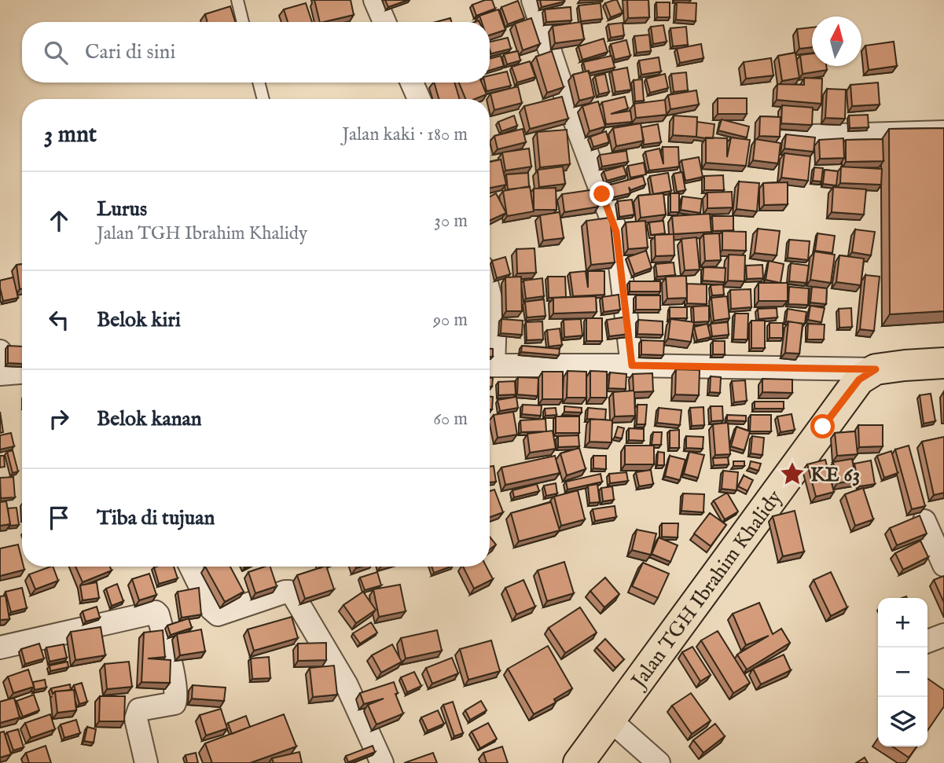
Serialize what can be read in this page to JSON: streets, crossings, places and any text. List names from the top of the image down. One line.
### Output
{"streets":{"main road":["Jalan TGH Ibrahim Khalidy"]},"places":{"place":["KE 63"]},"north":"top","page":{"search":"Cari di sini","heading":["3 mnt","Jalan kaki · 180 m"],"list":[["Lurus","Jalan TGH Ibrahim Khalidy","30 m"],["Belok kiri","90 m"],["Belok kanan","60 m"],"Tiba di tujuan"],"map_buttons":["+","−"]}}
